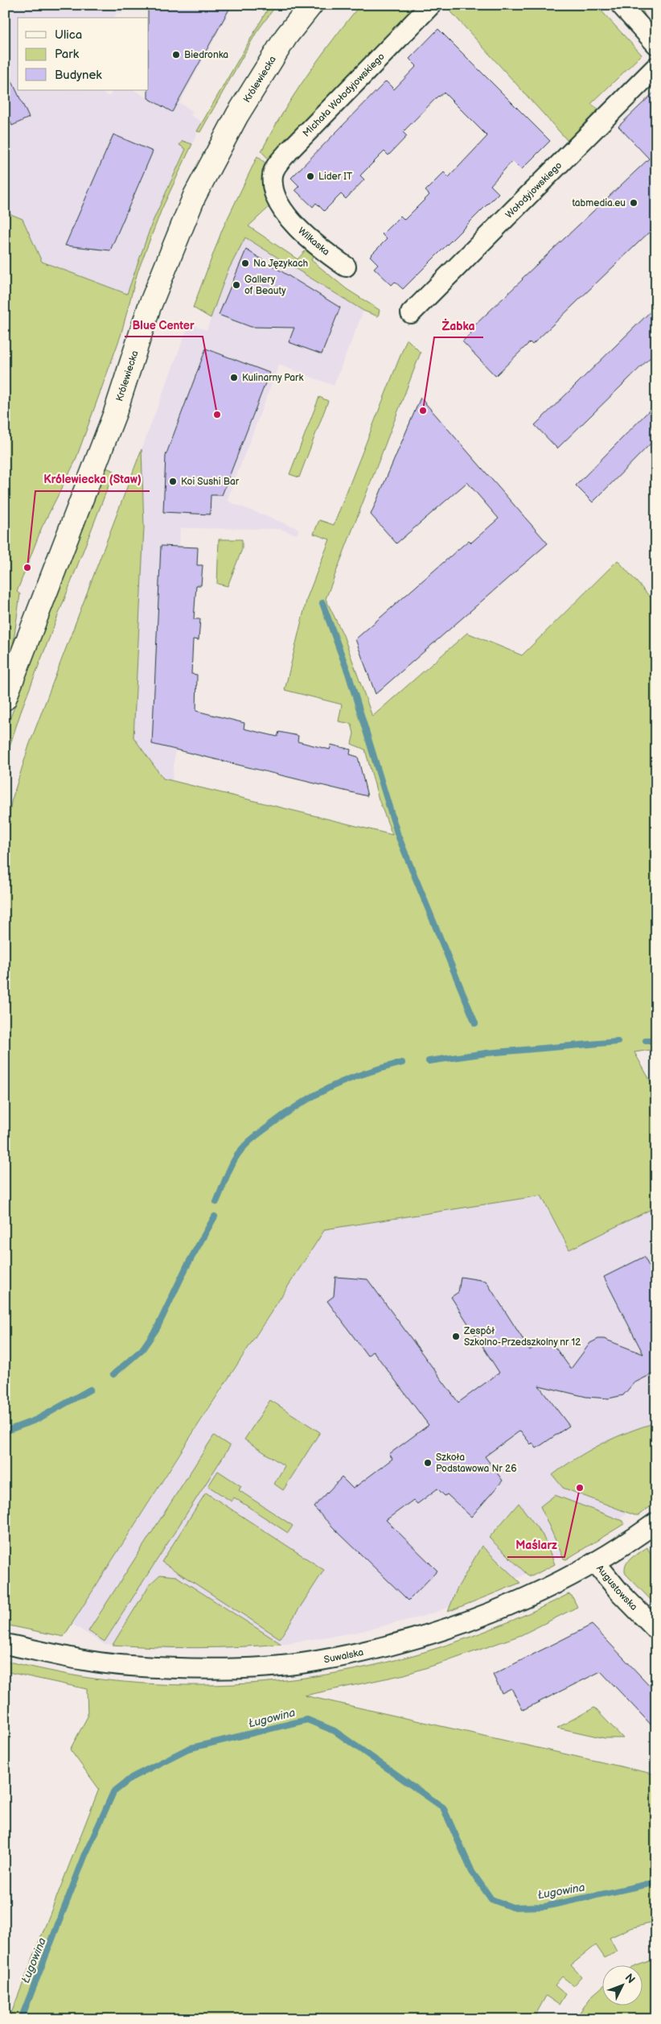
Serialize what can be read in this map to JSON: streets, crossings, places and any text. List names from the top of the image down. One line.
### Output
{"streets":{"street":["Królewiecka","Michała Wołodyjowskiego","Wołodyjowskiego","Wilkaska","Augustowska","Suwalska"]},"crossings":[["Michała Wołodyjowskiego","Wilkaska"],["Augustowska","Suwalska"]],"water":["Ługowina"],"places":["Biedronka","Lider IT","tabmedia.eu","Na Językach","Gallery of Beauty","Kulinarny Park","Żabka","Blue Center","Koi Sushi Bar","Królewiecka (Staw)","Zespół Szkolno-Przedszkolny nr 12","Szkoła Podstawowa Nr 26","Maślarz"],"legend":["Ulica","Park","Budynek"],"north":"top right"}
